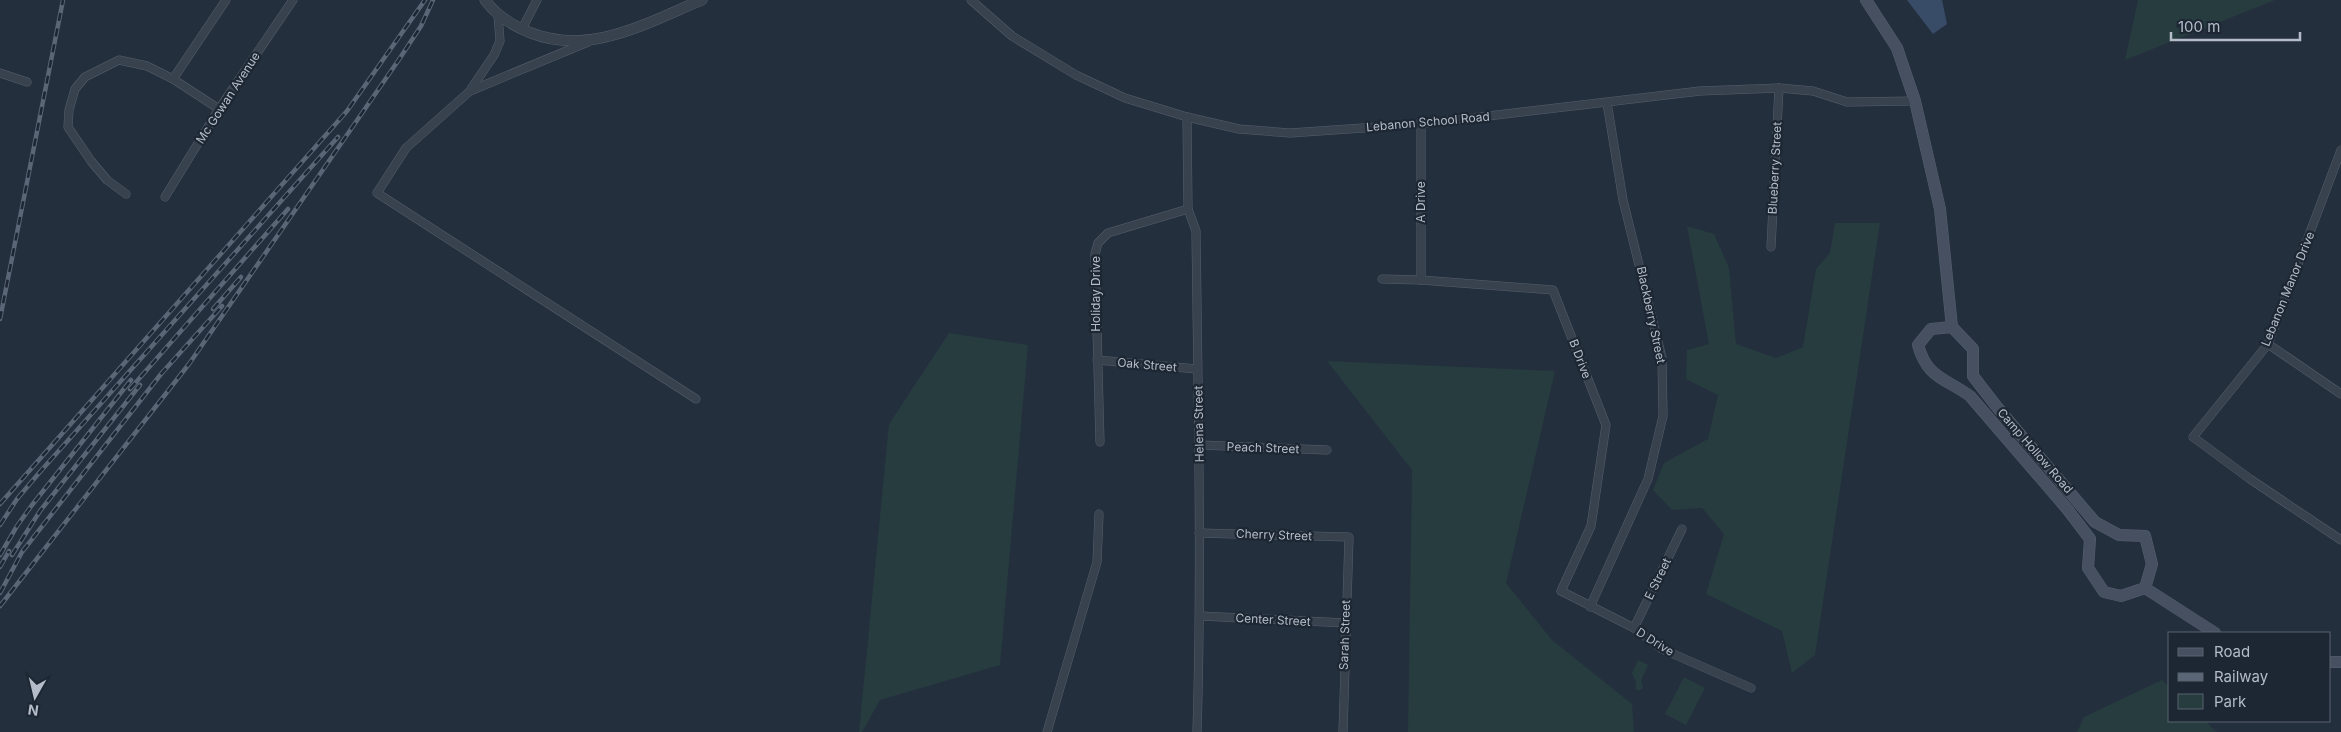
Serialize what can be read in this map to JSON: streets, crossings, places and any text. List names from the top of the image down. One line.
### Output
{"streets":{"main road":["Camp Hollow Road"],"street":["Mc Gowan Avenue","Lebanon School Road","Blueberry Street","A Drive","Lebanon Manor Drive","Holiday Drive","Blackberry Street","B Drive","Oak Street","Helena Street","Peach Street","Cherry Street","E Street","Center Street","Sarah Street","D Drive"]},"crossings":[["Lebanon School Road","Blueberry Street"],["Lebanon School Road","A Drive"],["Lebanon School Road","Blackberry Street"],["Lebanon School Road","Helena Street"],["A Drive","B Drive"],["Holiday Drive","Oak Street"],["Holiday Drive","Helena Street"],["Blackberry Street","D Drive"],["B Drive","D Drive"],["Oak Street","Helena Street"],["Helena Street","Peach Street"],["Helena Street","Cherry Street"],["Helena Street","Center Street"],["Cherry Street","Sarah Street"],["E Street","D Drive"],["Center Street","Sarah Street"]],"legend":["Road","Railway","Park"],"scale_bar":"100 m","north":"bottom"}
